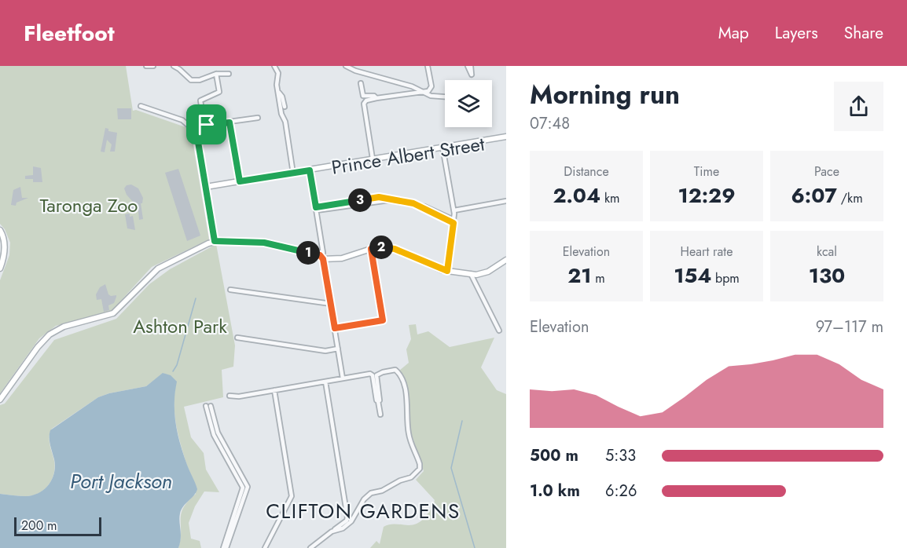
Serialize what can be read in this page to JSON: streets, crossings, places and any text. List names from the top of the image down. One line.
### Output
{"streets":{"main road":["Prince Albert Street"]},"districts":["CLIFTON GARDENS"],"water":["Port Jackson"],"parks":["Taronga Zoo","Ashton Park"],"scale_bar":"200 m","page":{"header":"Fleetfoot","nav":["Map","Layers","Share"],"heading":["Morning run","07:48"],"stats":[["Distance","2.04 km"],["Time","12:29"],["Pace","6:07 /km"],["Elevation","21 m"],["Heart rate","154 bpm"],["kcal","130"]],"pins":["3","2","1"],"chart":["Elevation","97–117 m"],"list":[{"name":"500 m","note":"5:33"},{"name":"1.0 km","note":"6:26"}],"scale":"200 m"}}
